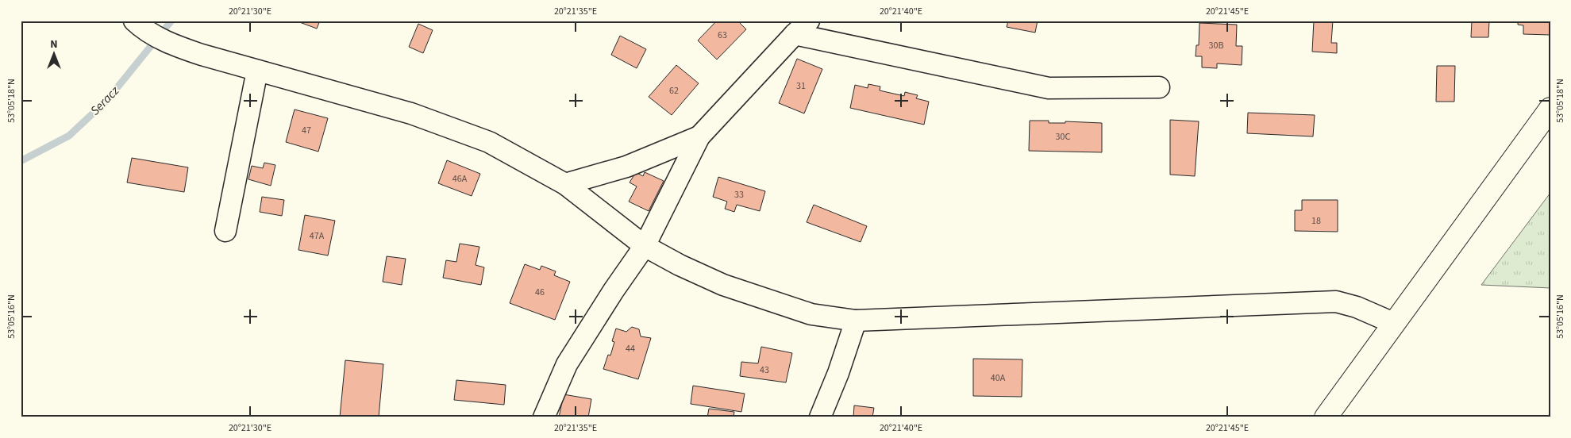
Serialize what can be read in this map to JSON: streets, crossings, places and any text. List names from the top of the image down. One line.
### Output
{"water":["Seracz"],"house_numbers":["63","30B","31","62","47","30C","46A","33","18","47A","46","44","43","40A"],"north":"top","coordinates":["20°21'30\"E","20°21'35\"E","20°21'40\"E","20°21'45\"E","53°05'18\"N","53°05'16\"N"]}
